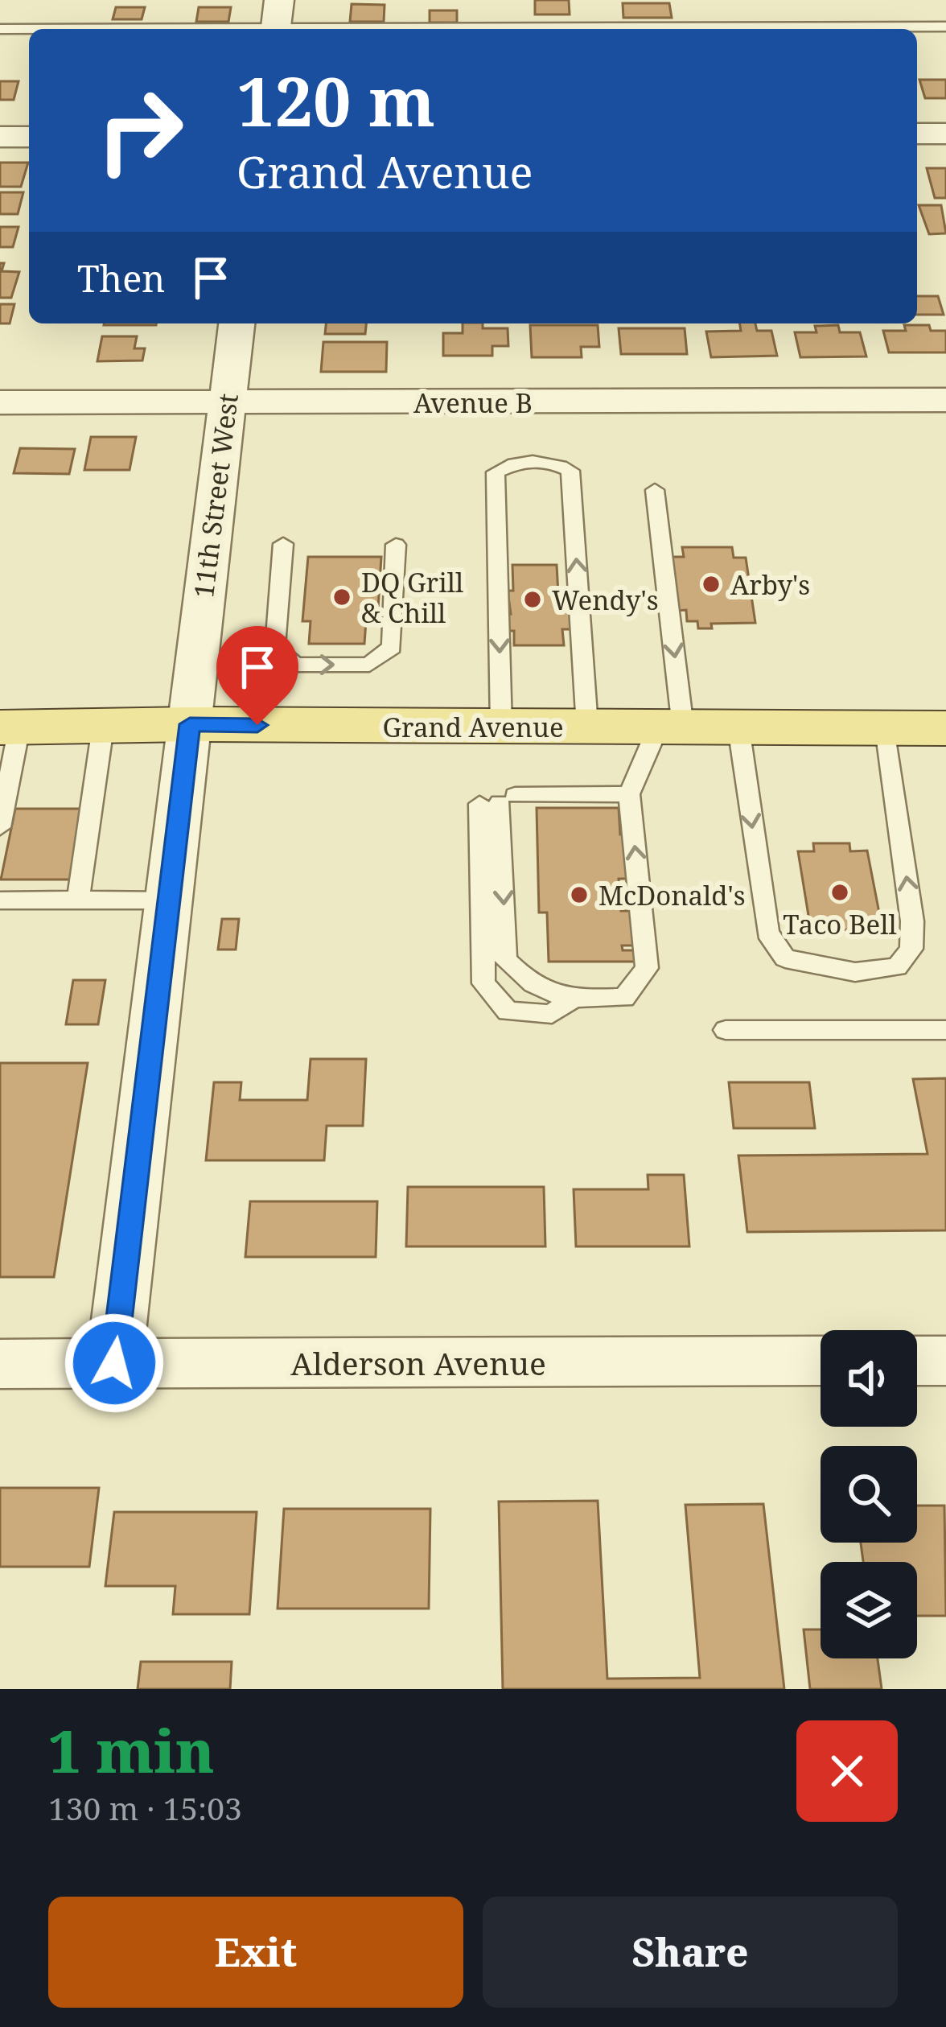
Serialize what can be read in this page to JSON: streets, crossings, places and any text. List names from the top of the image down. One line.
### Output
{"streets":{"main road":["Grand Avenue"],"street":["Avenue B","11th Street West","Alderson Avenue"]},"crossings":[["Avenue B","11th Street West"],["11th Street West","Grand Avenue"],["11th Street West","Alderson Avenue"]],"places":["Arby's","DQ Grill & Chill","Wendy's","Taco Bell","McDonald's"],"page":{"turn":["120 m","Grand Avenue"],"then":"Then","heading":["1 min","130 m · 15:03"],"buttons":["Exit","Share"]}}
